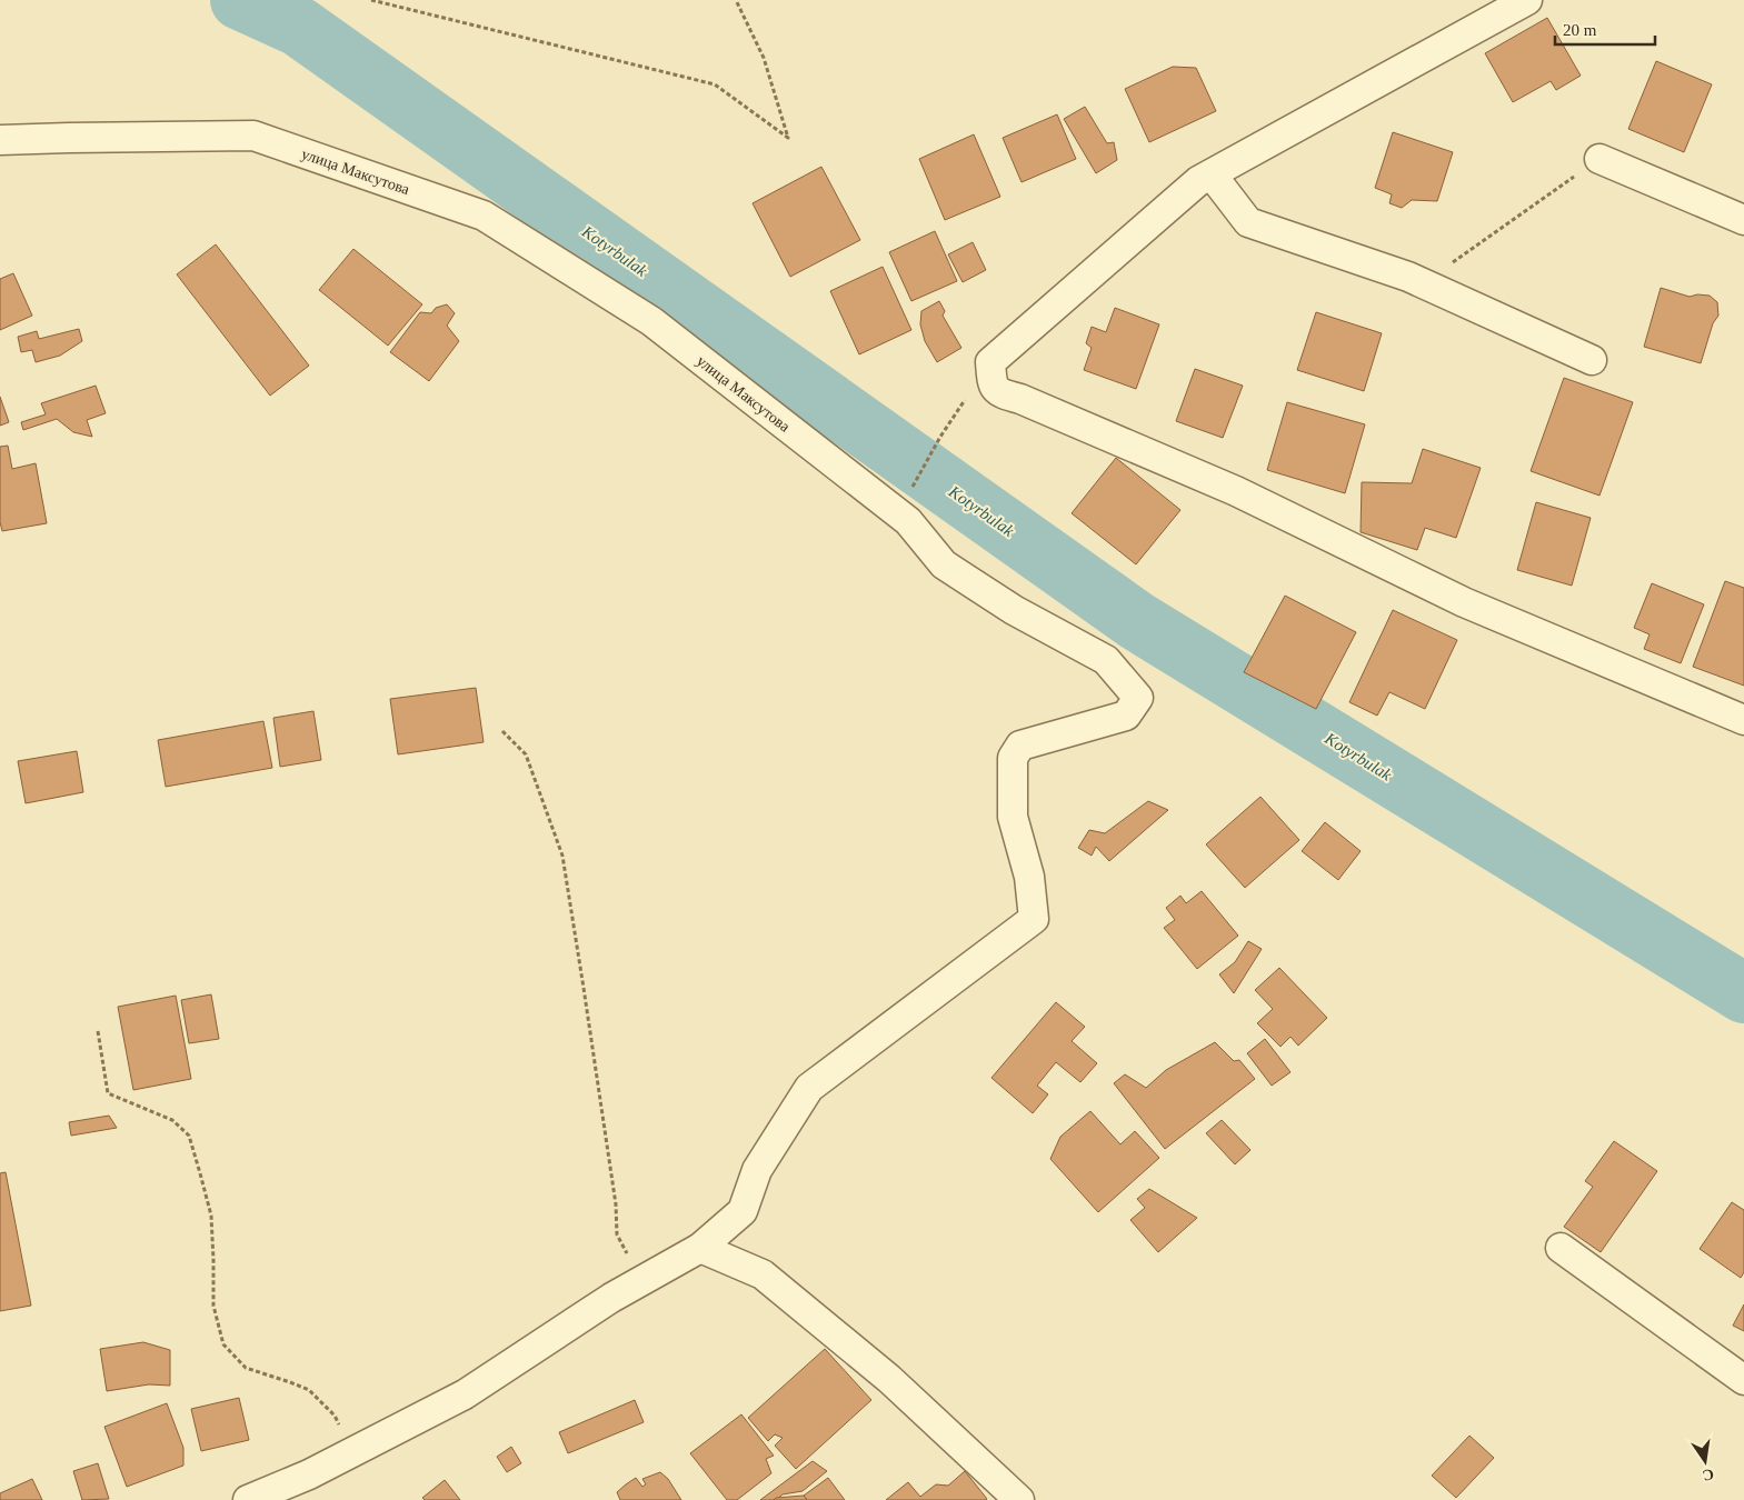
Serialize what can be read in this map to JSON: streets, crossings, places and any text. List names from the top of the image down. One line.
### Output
{"streets":{"street":["улица Максутова"]},"water":["Kotyrbulak"],"scale_bar":"20 m","north":"bottom"}
